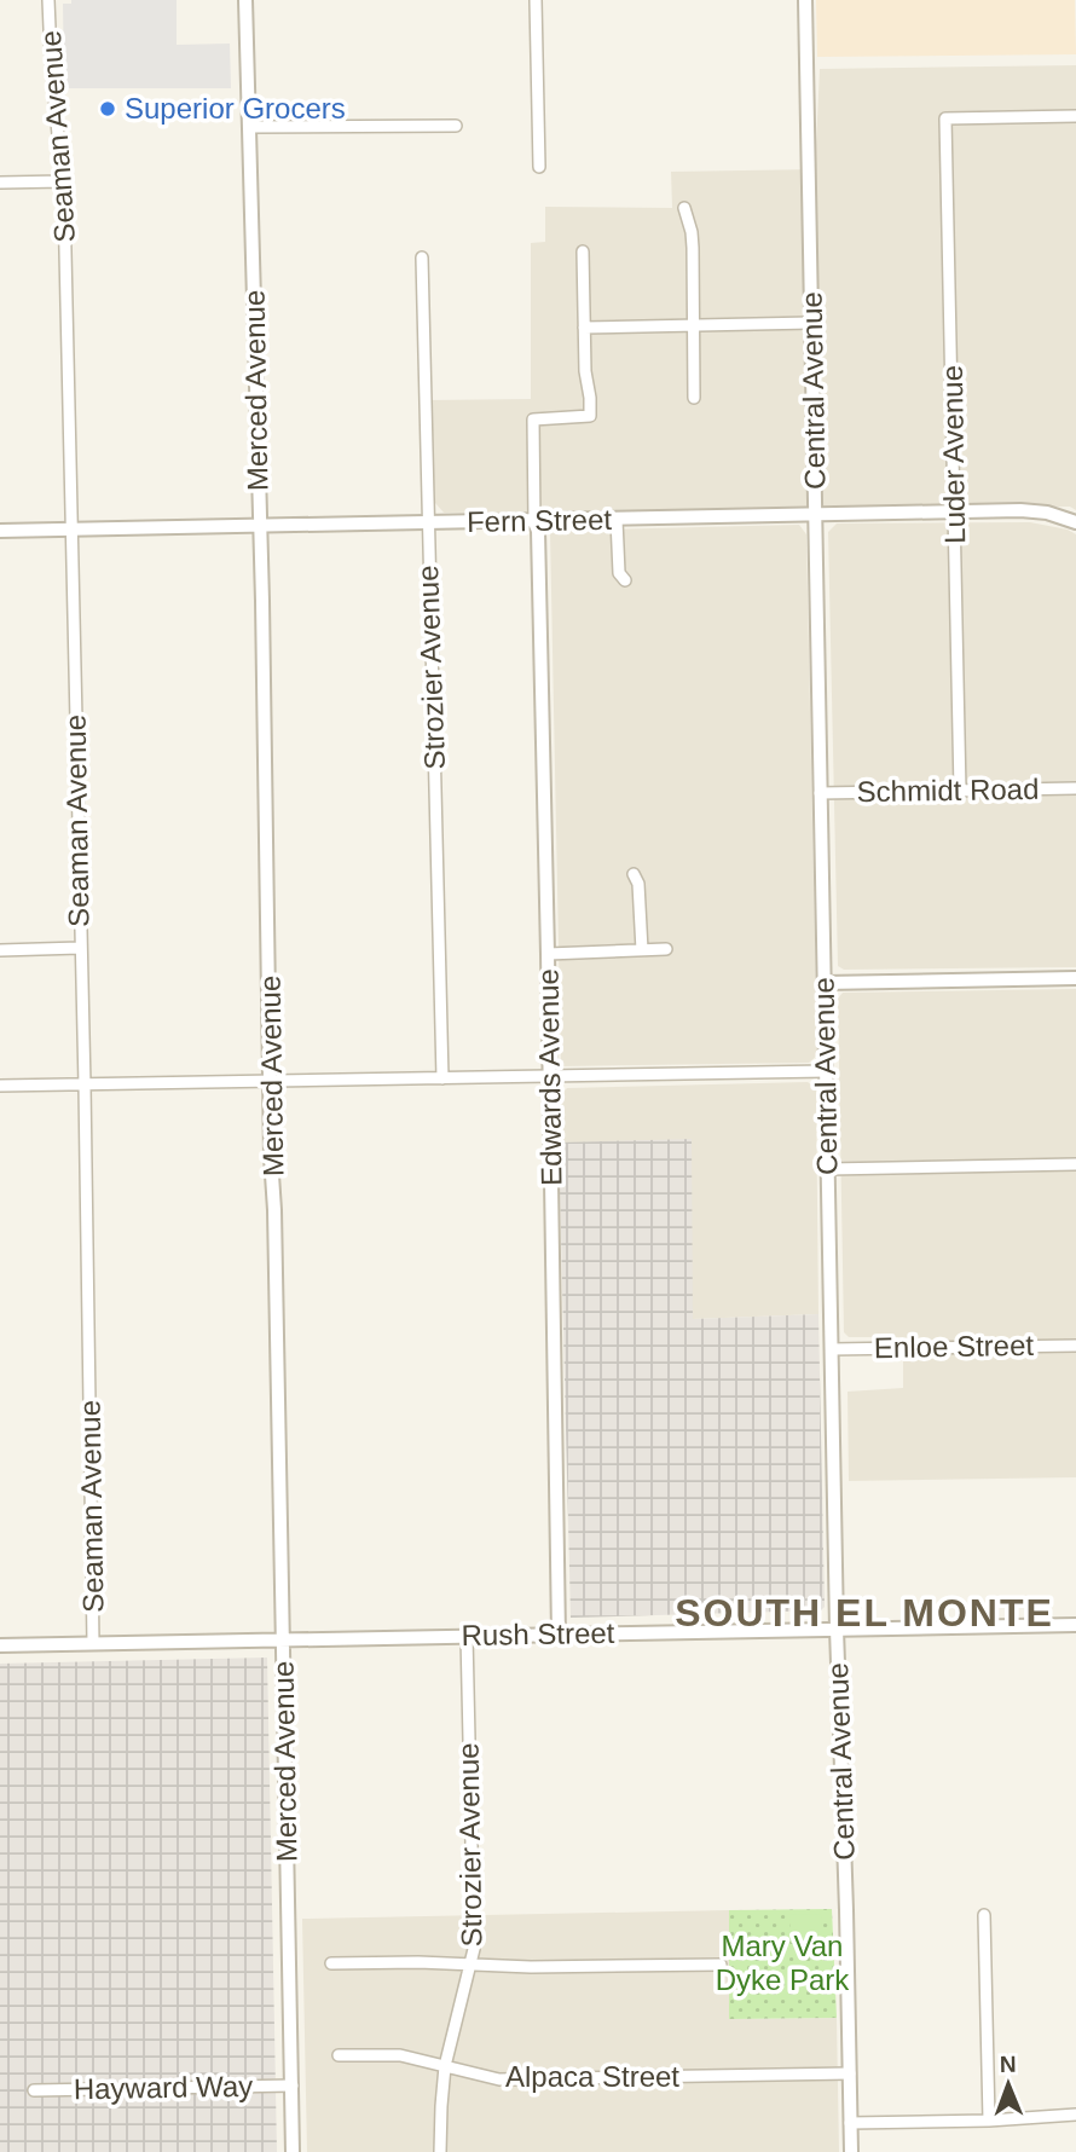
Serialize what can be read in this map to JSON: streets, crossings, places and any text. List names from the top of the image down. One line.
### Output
{"streets":{"street":["Seaman Avenue","Merced Avenue","Central Avenue","Luder Avenue","Fern Street","Strozier Avenue","Schmidt Road","Edwards Avenue","Enloe Street","Rush Street","Alpaca Street","Hayward Way"]},"crossings":[["Seaman Avenue","Fern Street"],["Seaman Avenue","Rush Street"],["Merced Avenue","Fern Street"],["Merced Avenue","Rush Street"],["Merced Avenue","Hayward Way"],["Central Avenue","Fern Street"],["Central Avenue","Schmidt Road"],["Central Avenue","Enloe Street"],["Central Avenue","Rush Street"],["Central Avenue","Alpaca Street"],["Luder Avenue","Fern Street"],["Luder Avenue","Schmidt Road"],["Fern Street","Strozier Avenue"],["Fern Street","Edwards Avenue"],["Strozier Avenue","Rush Street"],["Strozier Avenue","Alpaca Street"],["Edwards Avenue","Rush Street"]],"districts":["SOUTH EL MONTE"],"parks":["Mary Van Dyke Park"],"places":["Superior Grocers"],"north":"top"}
